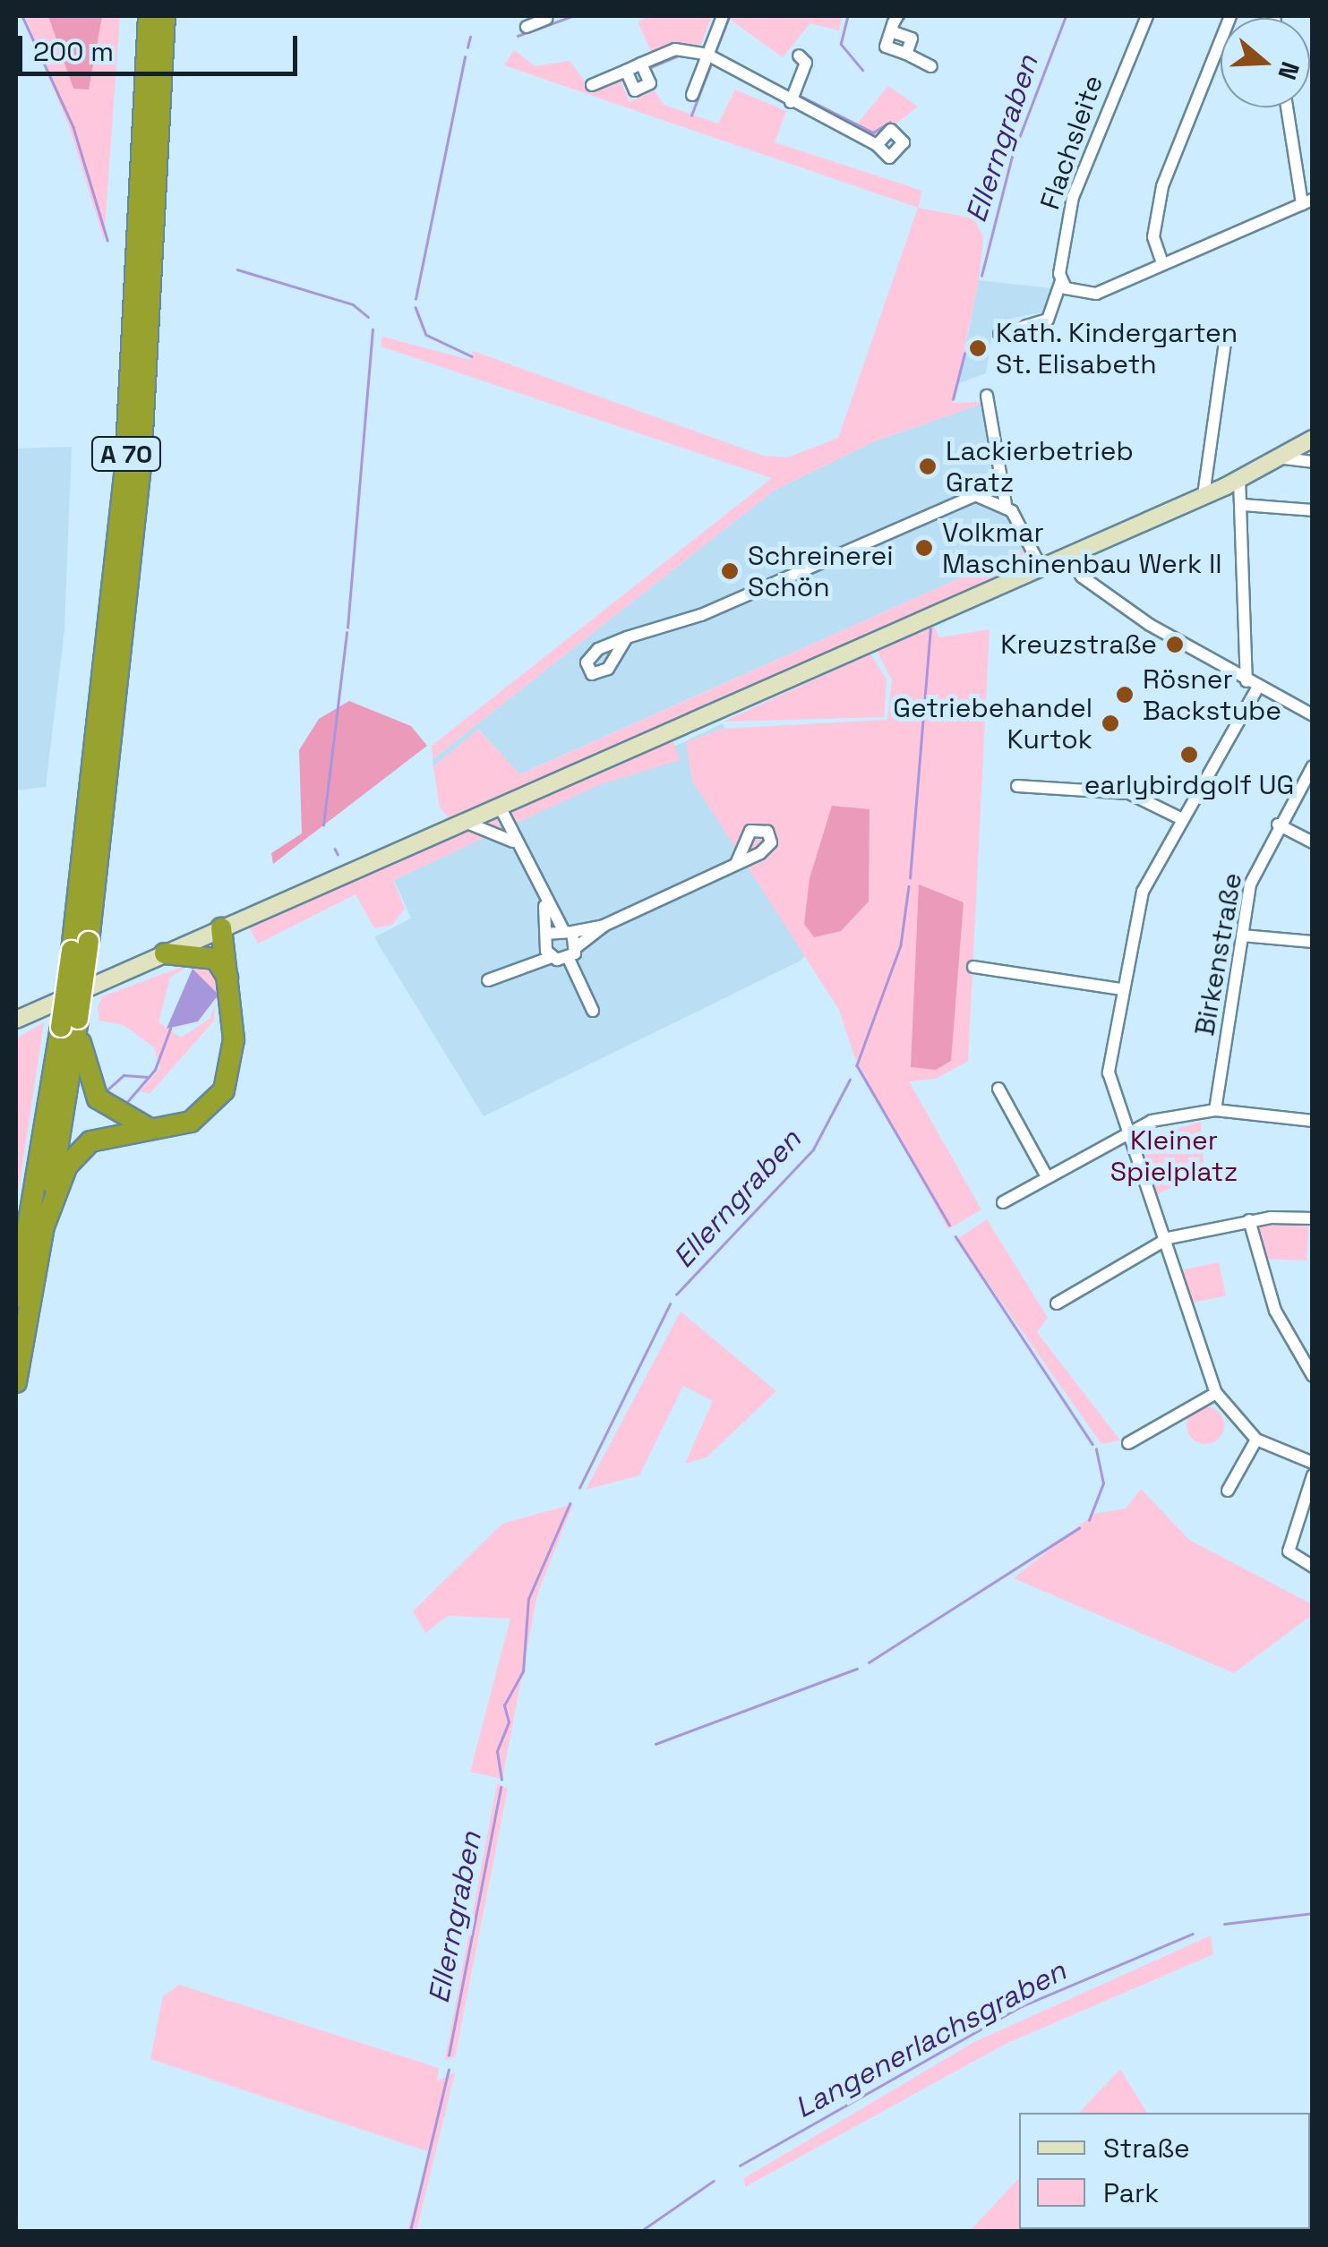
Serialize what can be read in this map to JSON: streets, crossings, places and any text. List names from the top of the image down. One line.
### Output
{"streets":{"highway":["A 70"],"street":["Flachsleite","Birkenstraße"]},"water":["Ellerngraben","Langenerlachsgraben"],"parks":["Kleiner Spielplatz"],"places":["Kath. Kindergarten St. Elisabeth","Lackierbetrieb Gratz","Volkmar Maschinenbau Werk II","Schreinerei Schön","Kreuzstraße","Rösner Backstube","Getriebehandel Kurtok","earlybirdgolf UG"],"legend":["Straße","Park"],"scale_bar":"200 m","north":"right"}
